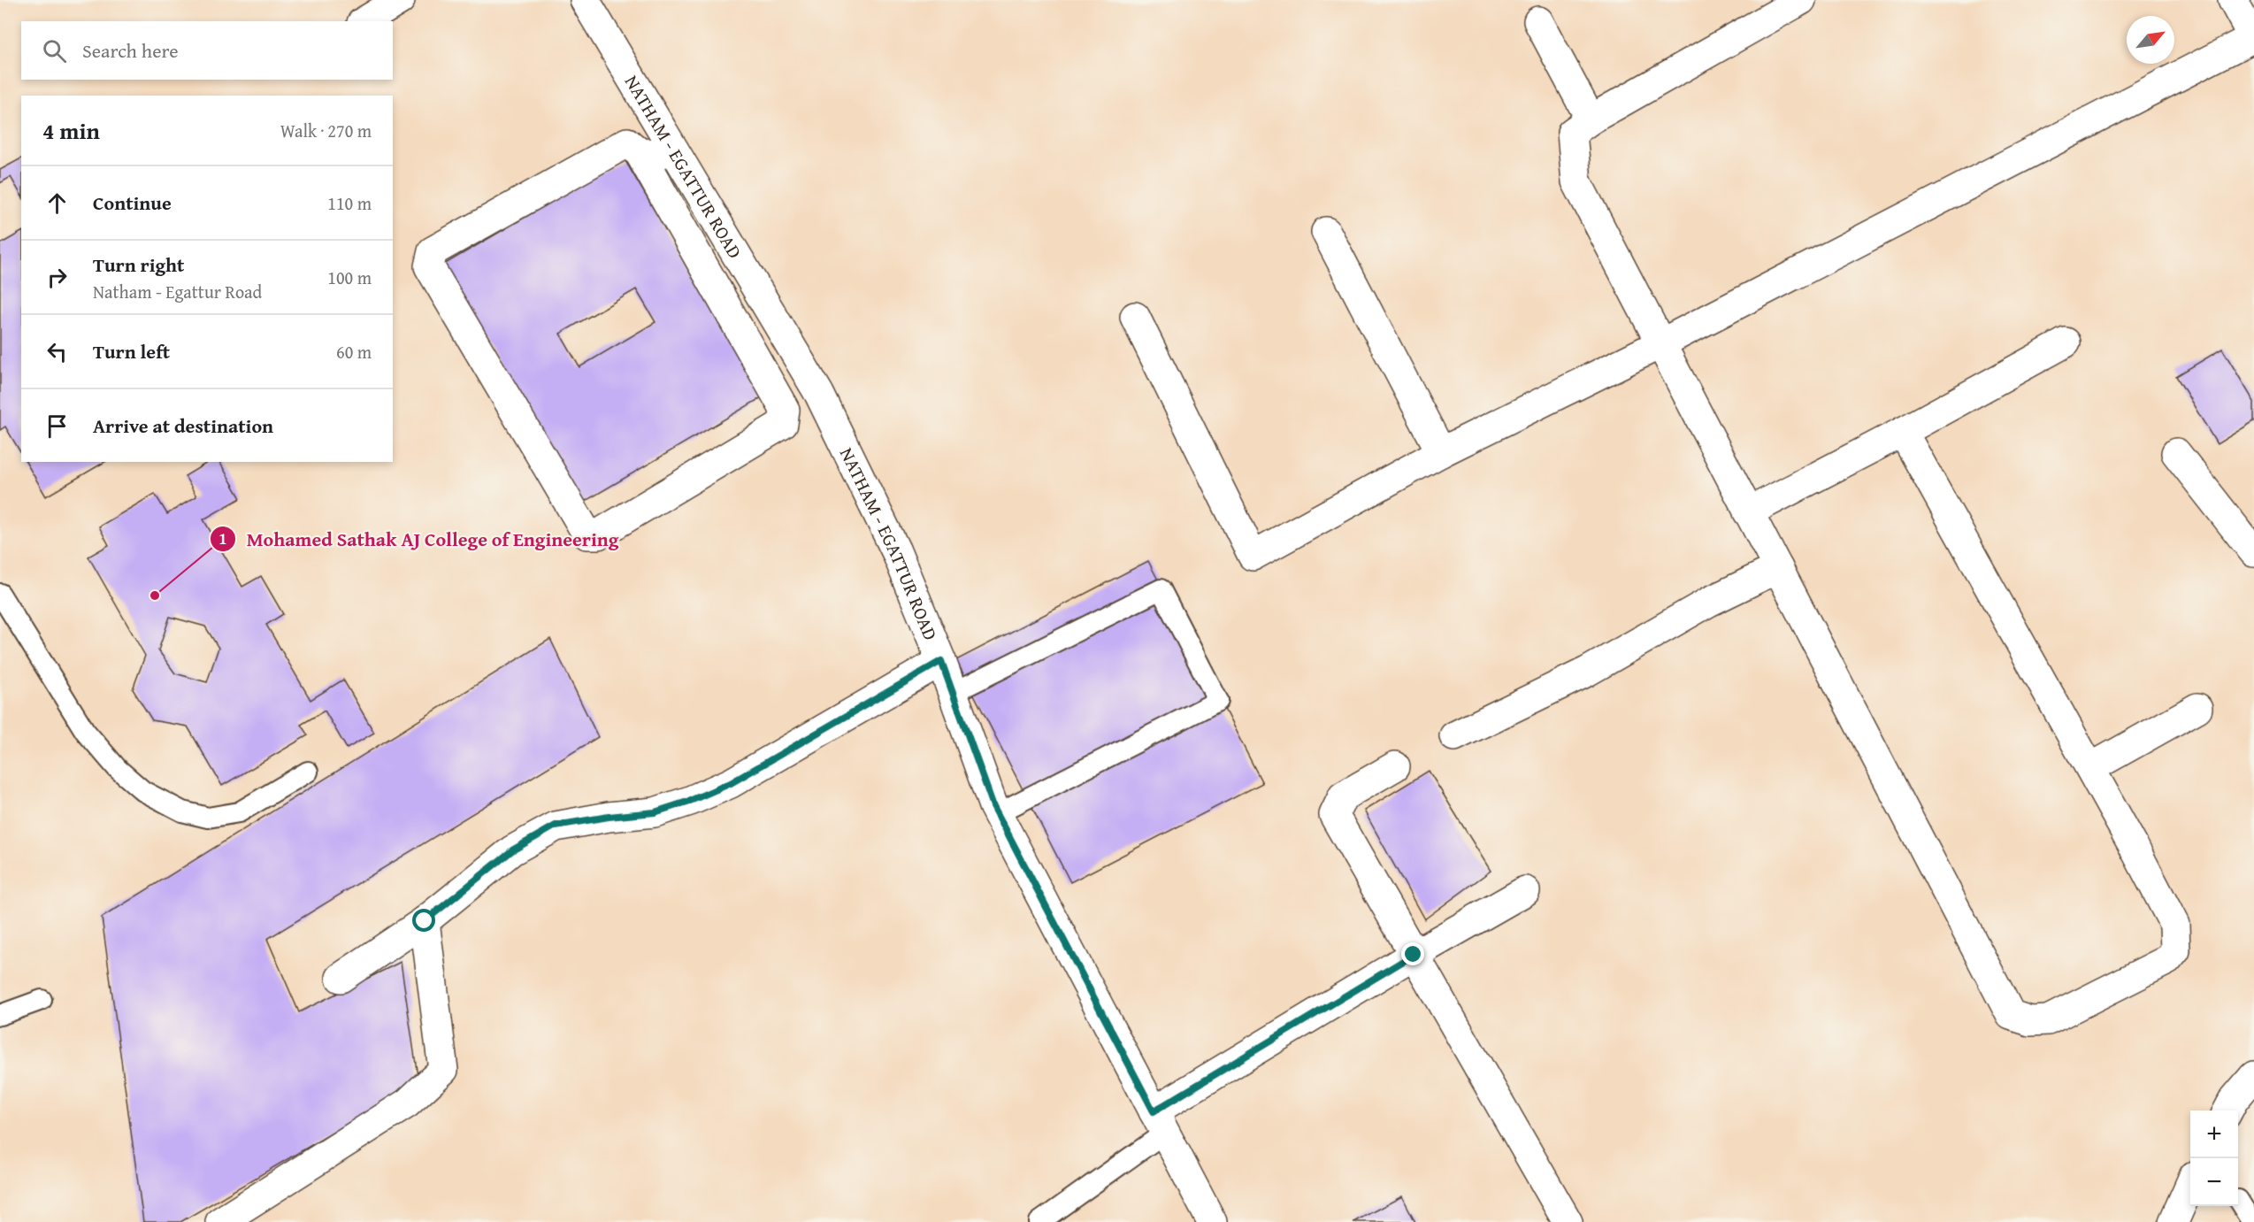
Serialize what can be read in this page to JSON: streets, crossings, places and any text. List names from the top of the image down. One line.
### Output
{"streets":{"street":["NATHAM - EGATTUR ROAD"]},"places":["Mohamed Sathak AJ College of Engineering"],"north":"top right","page":{"search":"Search here","heading":["4 min","Walk · 270 m"],"list":[["Continue","110 m"],["Turn right","Natham - Egattur Road","100 m"],["Turn left","60 m"],"Arrive at destination"],"map_buttons":["+","−"]}}
